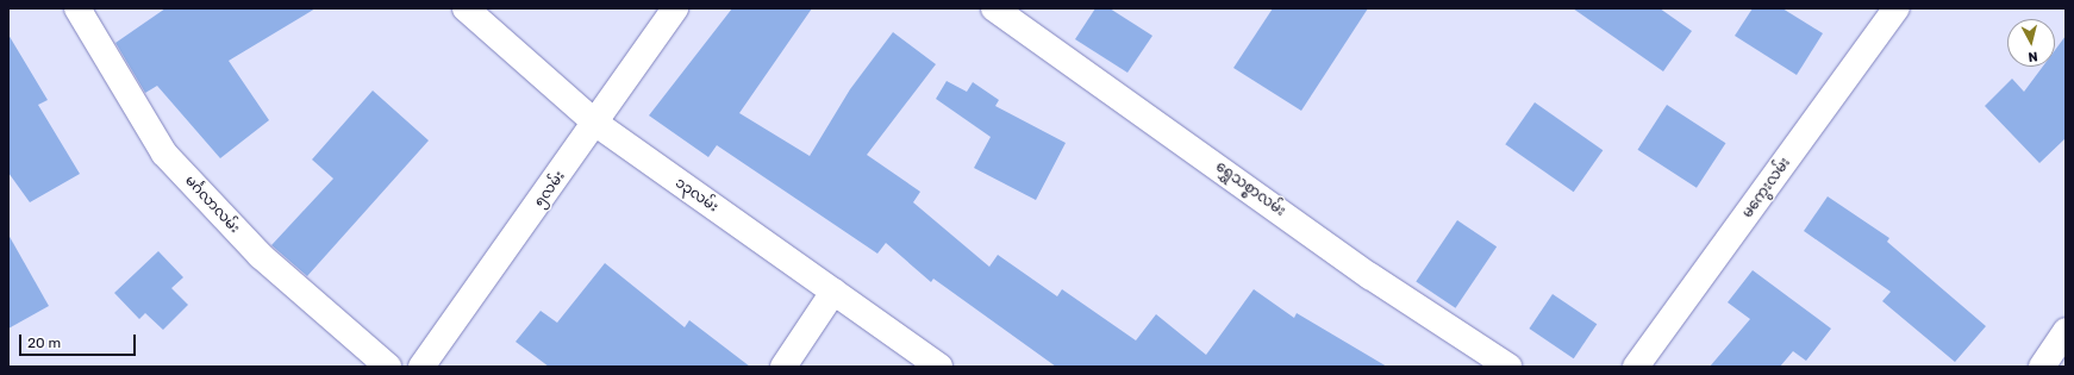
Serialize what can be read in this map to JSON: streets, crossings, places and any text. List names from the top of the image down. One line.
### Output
{"streets":{"street":["မကွေးလမ်း","၅လမ်း","ရွှေသစ္စာလမ်း","၁၃လမ်း","မင်္ဂလာလမ်း"]},"crossings":[["၅လမ်း","၁၃လမ်း"]],"scale_bar":"20 m","north":"bottom"}
